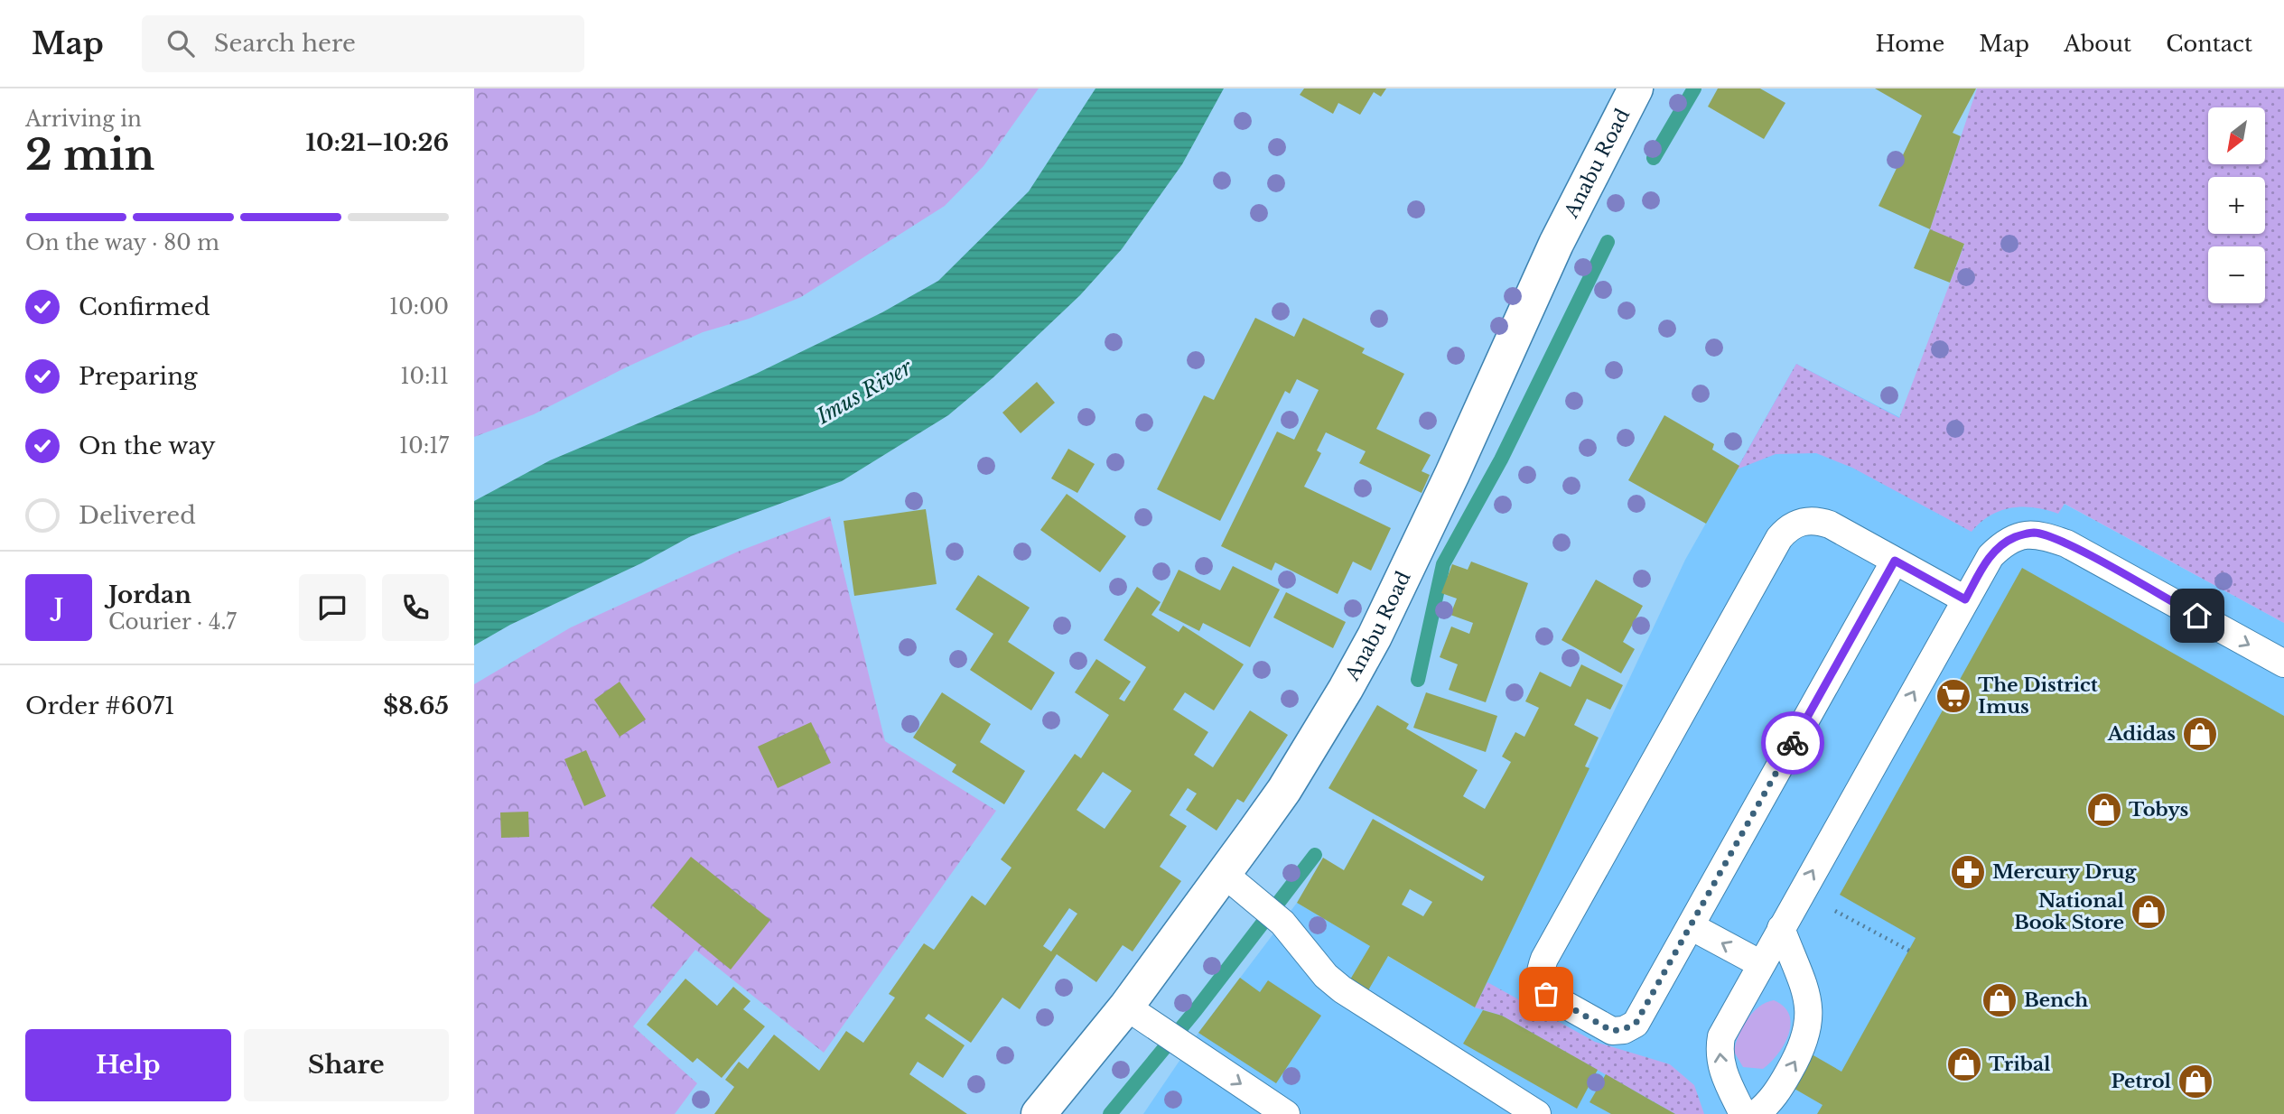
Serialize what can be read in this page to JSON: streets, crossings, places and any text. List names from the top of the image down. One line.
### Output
{"streets":{"street":["Anabu Road"]},"water":["Imus River"],"places":{"supermarket":["The District Imus"],"shop":["Adidas","Tobys","National Book Store","Bench","Tribal","Petrol"],"pharmacy":["Mercury Drug"]},"north":"bottom left","page":{"header":"Map","search":"Search here","nav":["Home","Map","About","Contact"],"heading":["2 min","Arriving in","10:21–10:26"],"panel":["Jordan","Courier · 4.7","Order #6071","$8.65"],"map_buttons":["+","−"],"bar":"On the way · 80 m","list":[["Confirmed","10:00"],["Preparing","10:11"],["On the way","10:17"],"Delivered"],"round":"J","buttons":["Help","Share"]}}
